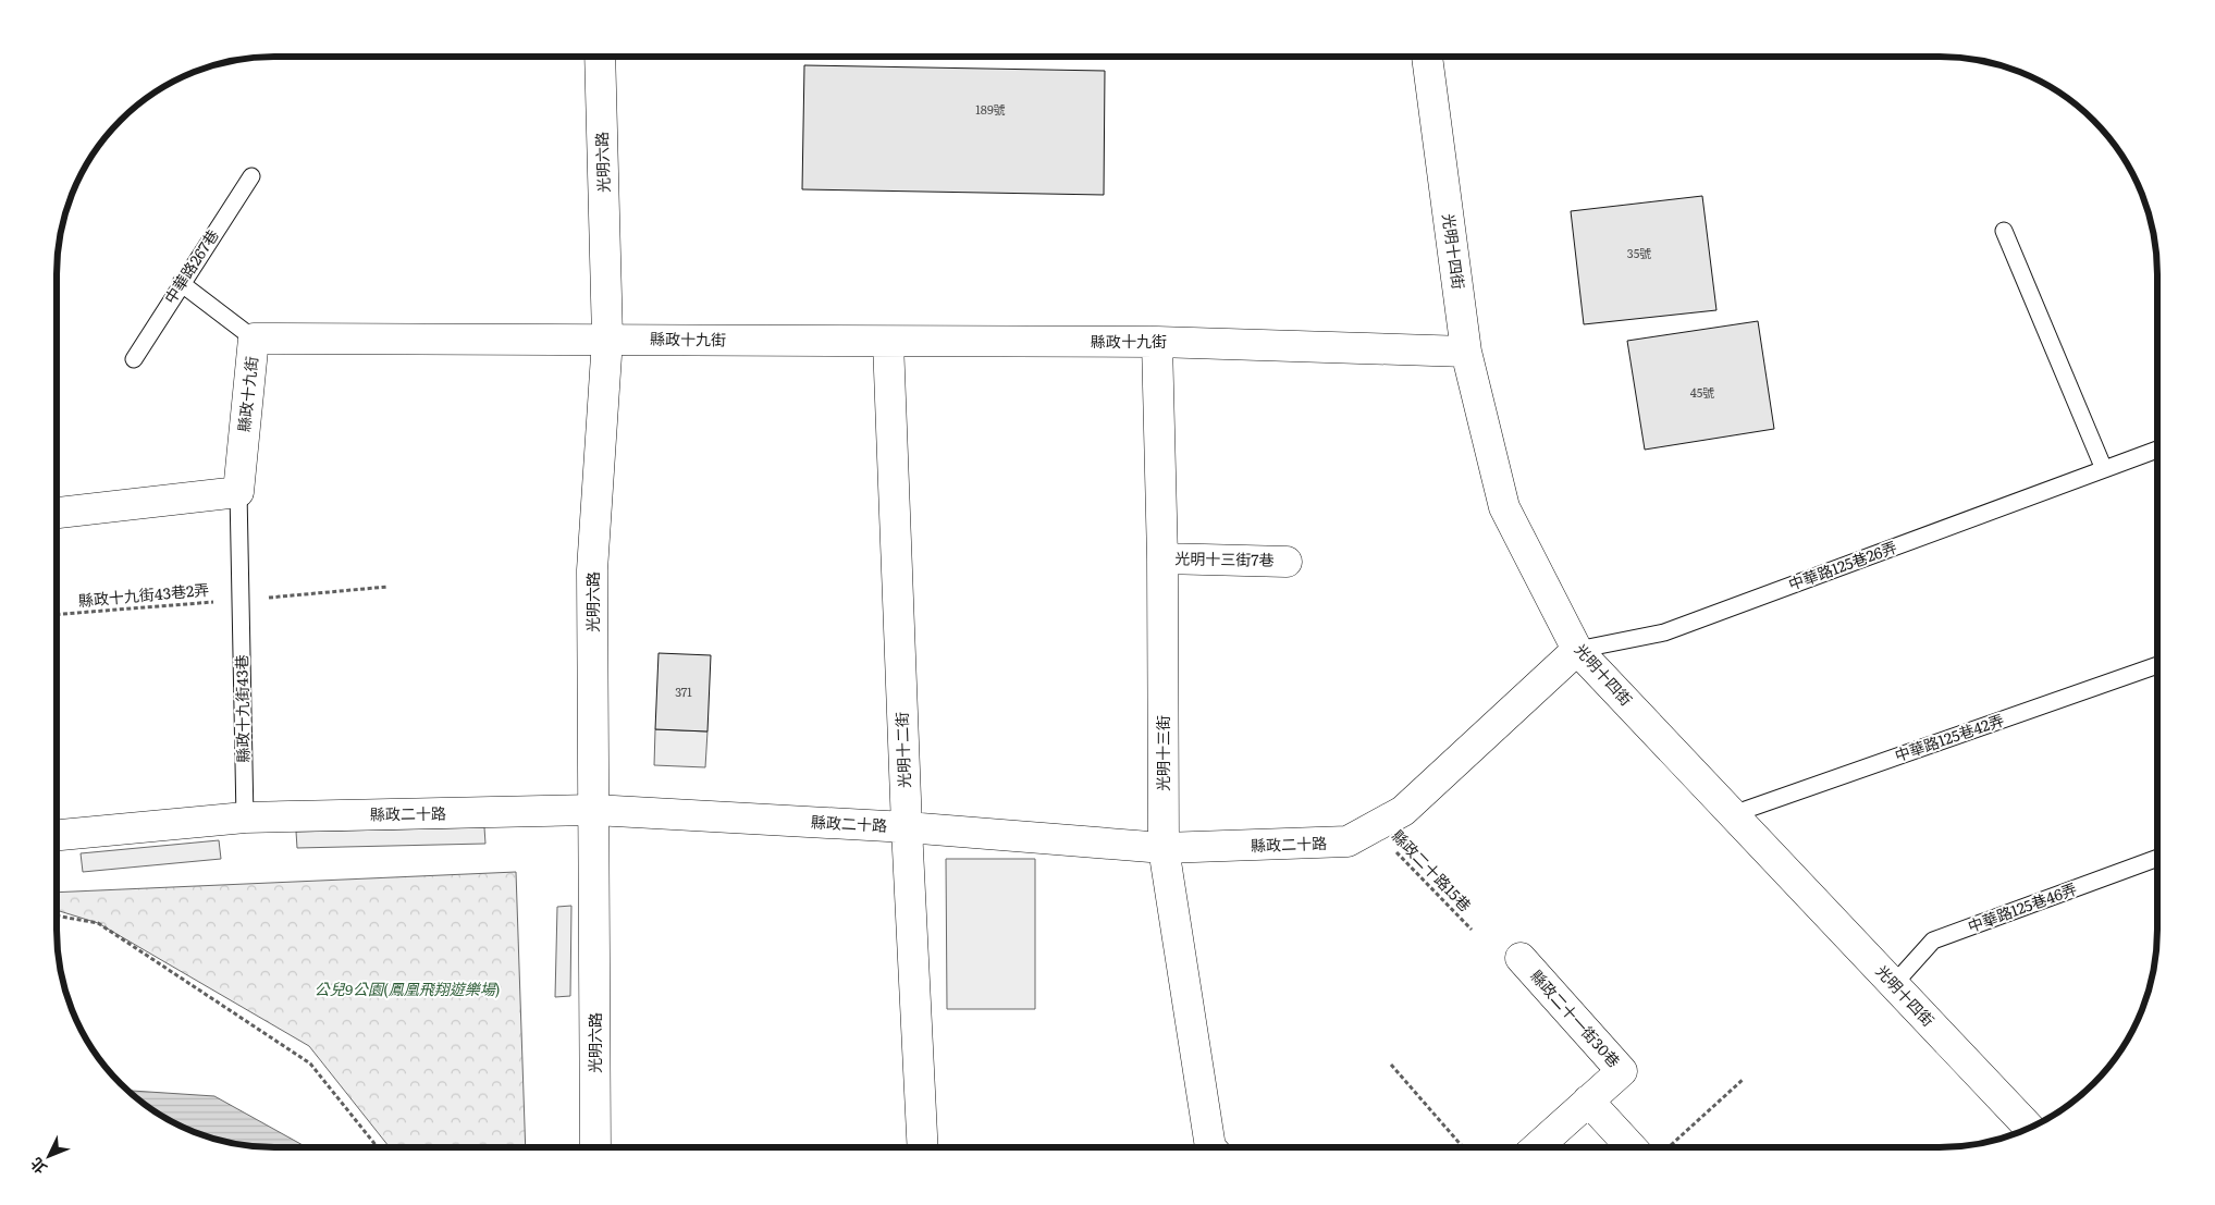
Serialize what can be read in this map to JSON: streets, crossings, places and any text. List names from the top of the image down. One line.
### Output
{"streets":{"street":["光明六路","光明十四街","縣政十九街","光明十三街7巷","光明十二街","光明十三街","縣政二十路","縣政二十一街30巷"],"lane":["中華路267巷","中華路125巷26弄","縣政十九街43巷","中華路125巷42弄","中華路125巷46弄"],"path":["縣政十九街43巷2弄","縣政二十路15巷"]},"crossings":[["光明六路","縣政十九街"],["光明六路","縣政二十路"],["光明十四街","縣政十九街"],["光明十四街","中華路125巷26弄"],["光明十四街","中華路125巷42弄"],["光明十四街","縣政二十路"],["光明十四街","中華路125巷46弄"],["縣政十九街","縣政十九街43巷"],["縣政十九街","光明十二街"],["縣政十九街","光明十三街"],["光明十三街7巷","光明十三街"],["中華路125巷26弄","縣政二十路"],["縣政十九街43巷2弄","縣政十九街43巷"],["縣政十九街43巷","縣政二十路"],["光明十二街","縣政二十路"],["光明十三街","縣政二十路"],["縣政二十路","縣政二十路15巷"]],"parks":["公兒9公園(鳳凰飛翔遊樂場)"],"house_numbers":["189號","35號","45號","371"],"north":"bottom left"}
